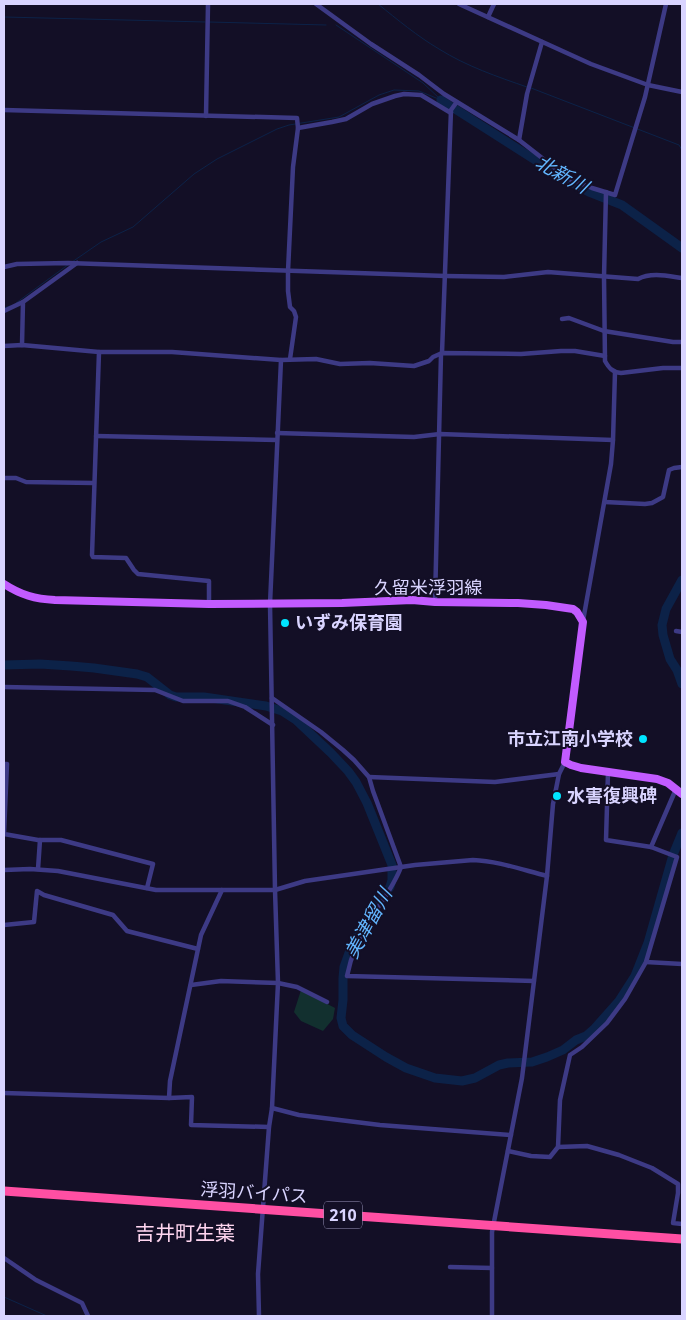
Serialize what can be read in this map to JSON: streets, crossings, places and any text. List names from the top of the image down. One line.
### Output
{"streets":{"highway":["浮羽バイパス","210"],"main road":["久留米浮羽線"]},"districts":["吉井町生葉"],"water":["北新川","美津留川"],"places":["いずみ保育園","市立江南小学校","水害復興碑"]}
